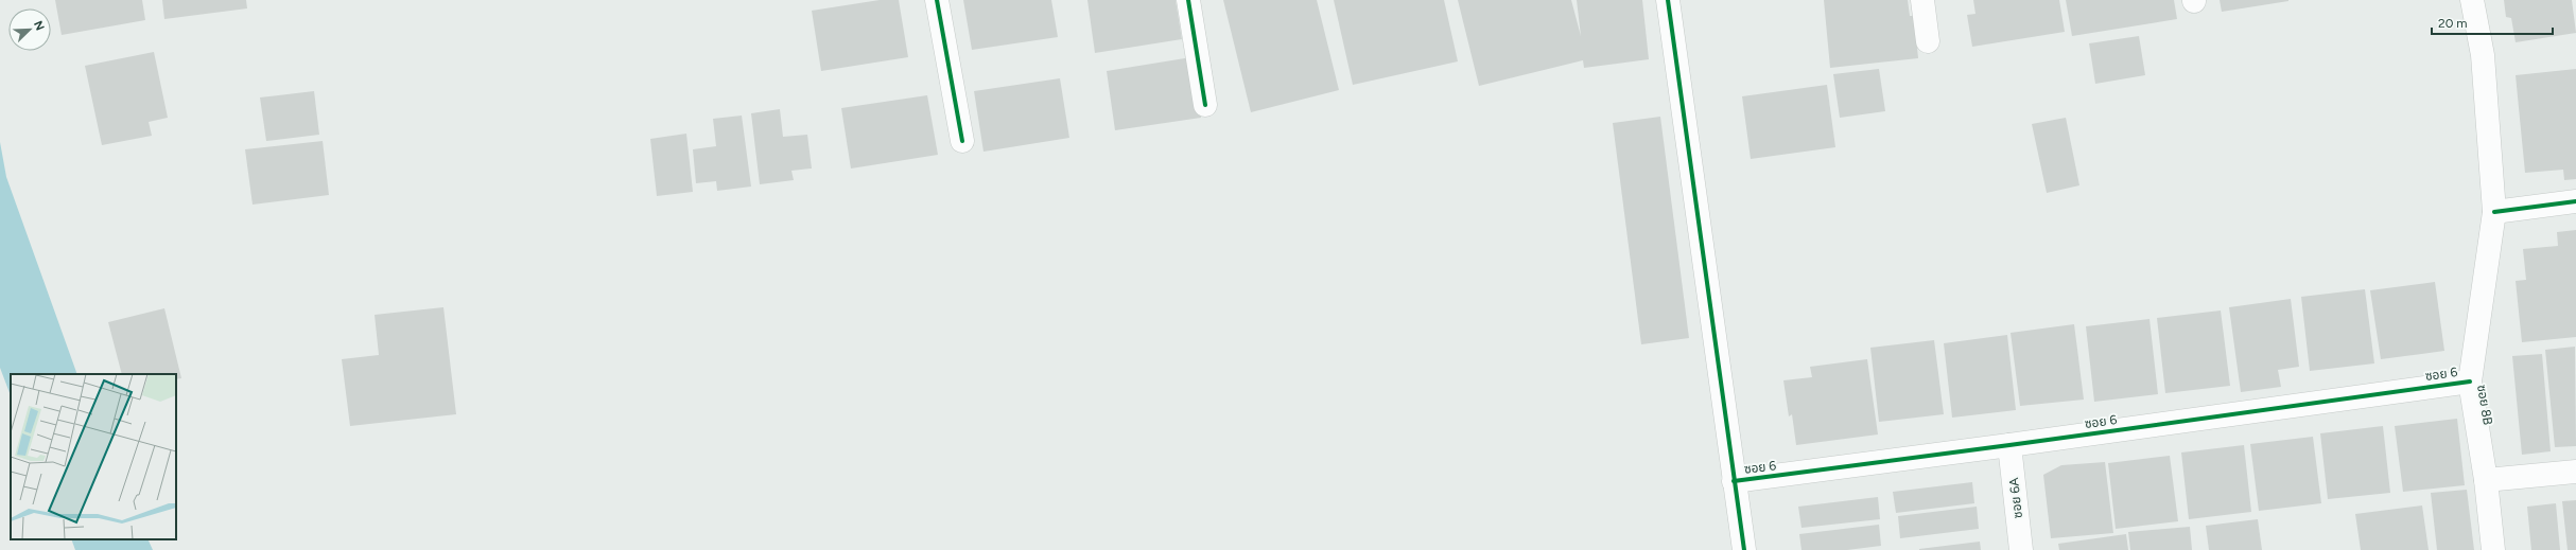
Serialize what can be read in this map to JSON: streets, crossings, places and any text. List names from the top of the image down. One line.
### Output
{"streets":{"street":["ซอย 6","ซอย 8B","ซอย 6A"]},"crossings":[["ซอย 6","ซอย 8B"],["ซอย 6","ซอย 6A"]],"scale_bar":"20 m","north":"top right"}
